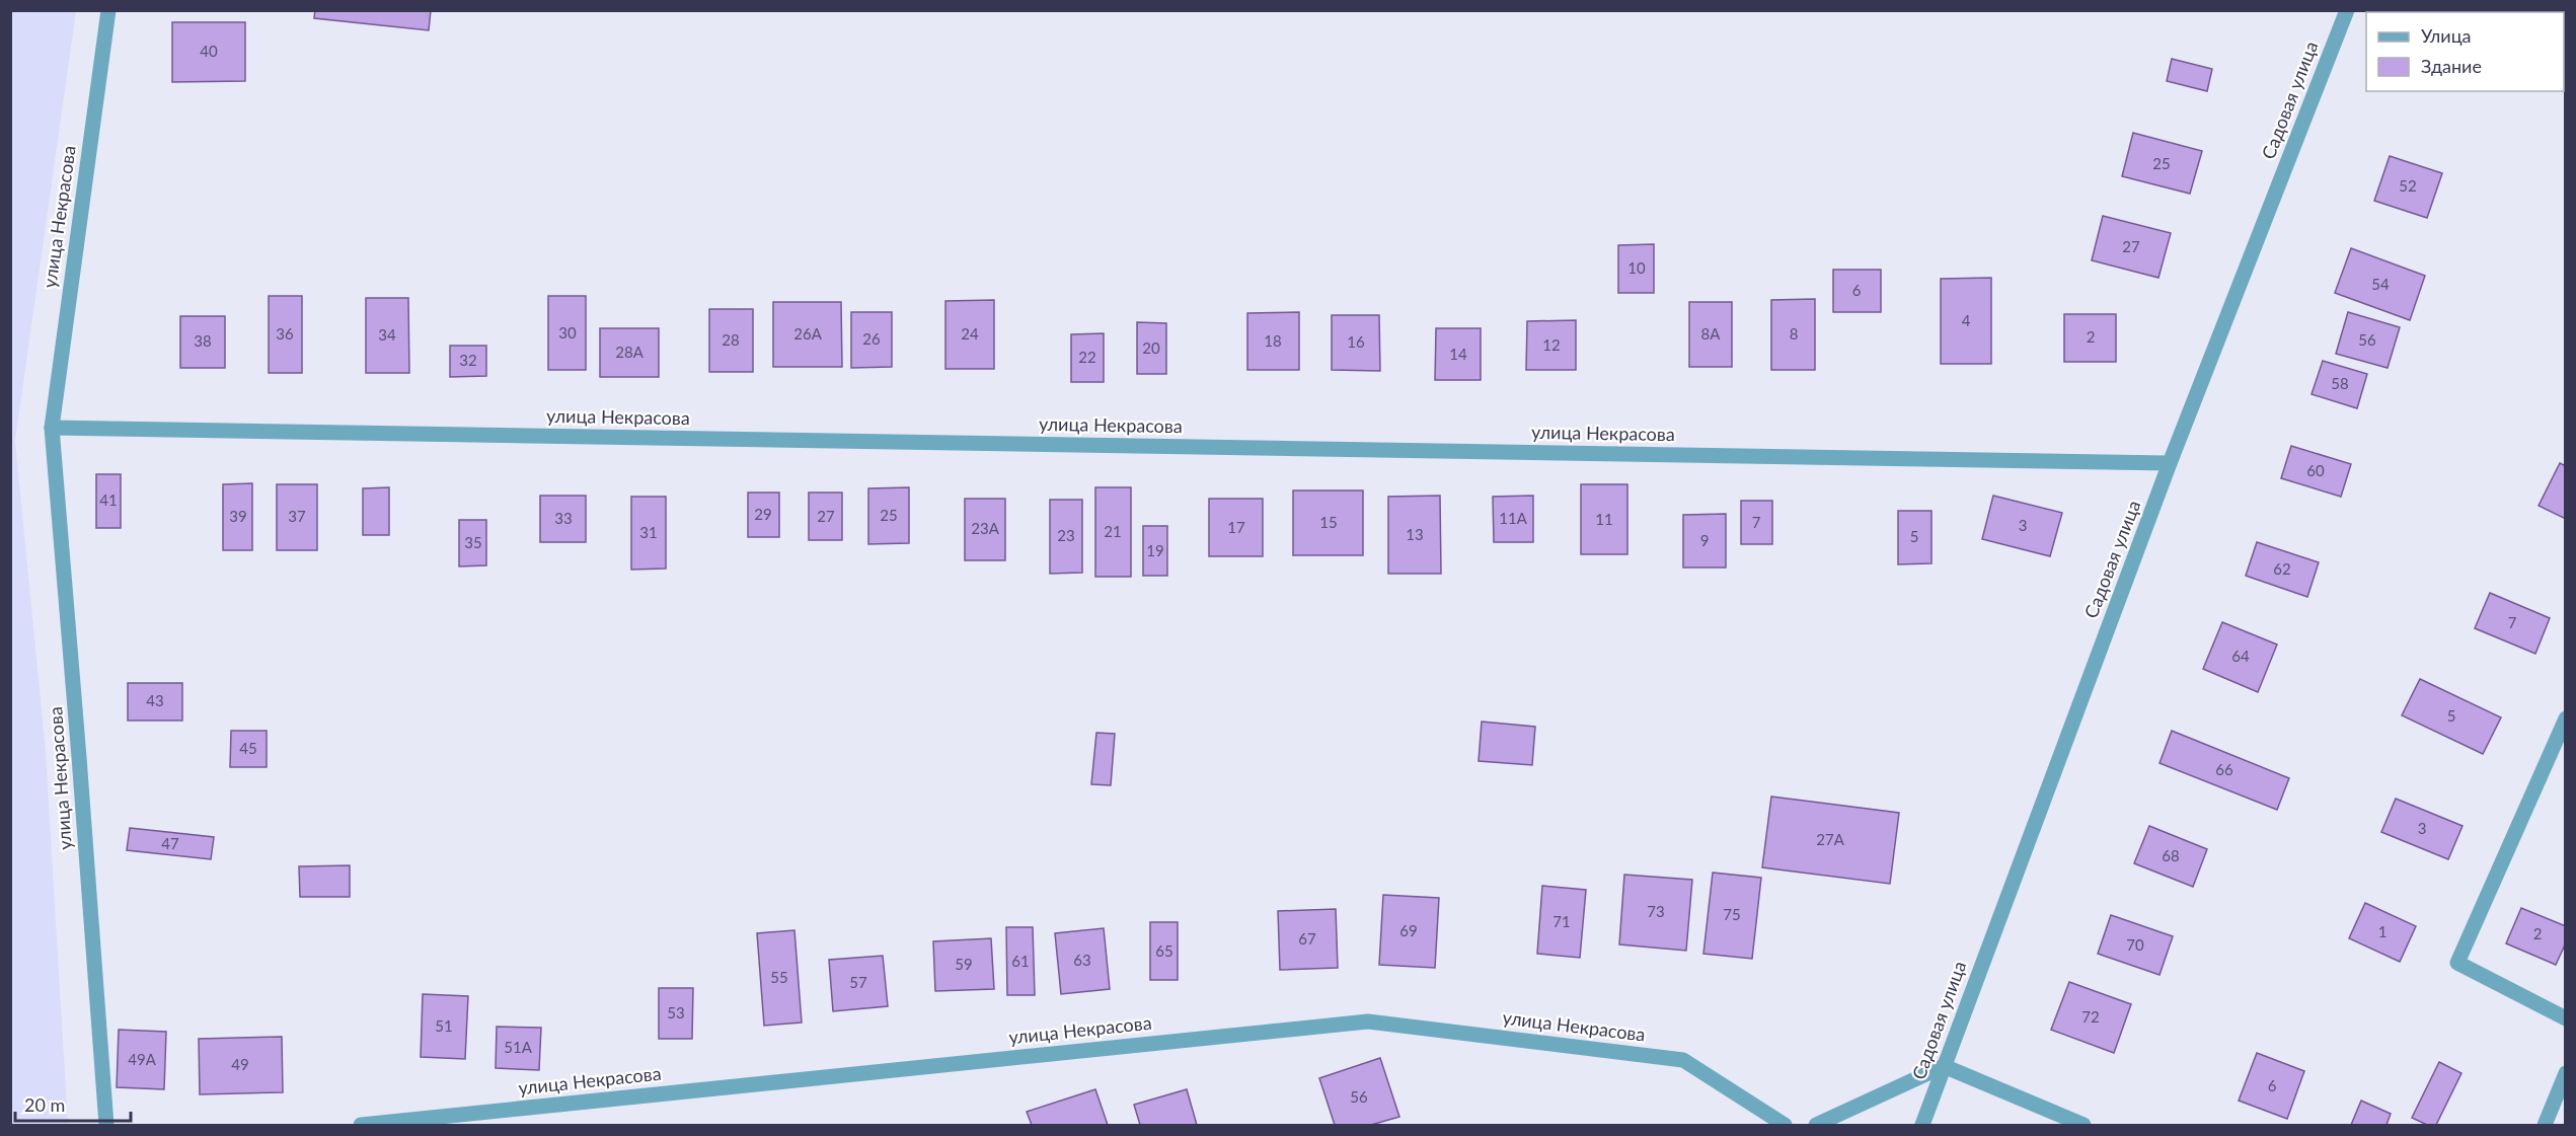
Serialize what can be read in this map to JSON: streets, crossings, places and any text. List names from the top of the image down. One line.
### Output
{"streets":{"street":["Садовая улица","улица Некрасова"]},"crossings":[["Садовая улица","улица Некрасова"]],"house_numbers":["40","25","52","27","10","54","6","4","30","36","26А","24","8А","8","34","2","26","28","56","38","18","16","12","20","28А","14","22","32","58","60","41","29","25","39","37","27","33","11А","11","15","7","3","17","23А","21","31","13","23","5","9","35","19","62","7","64","43","5","45","66","3","27А","47","68","73","75","71","69","1","2","67","70","65","63","61","59","55","57","53","72","51","51А","49А","49","6","56"],"legend":["Улица","Здание"],"scale_bar":"20 m"}
